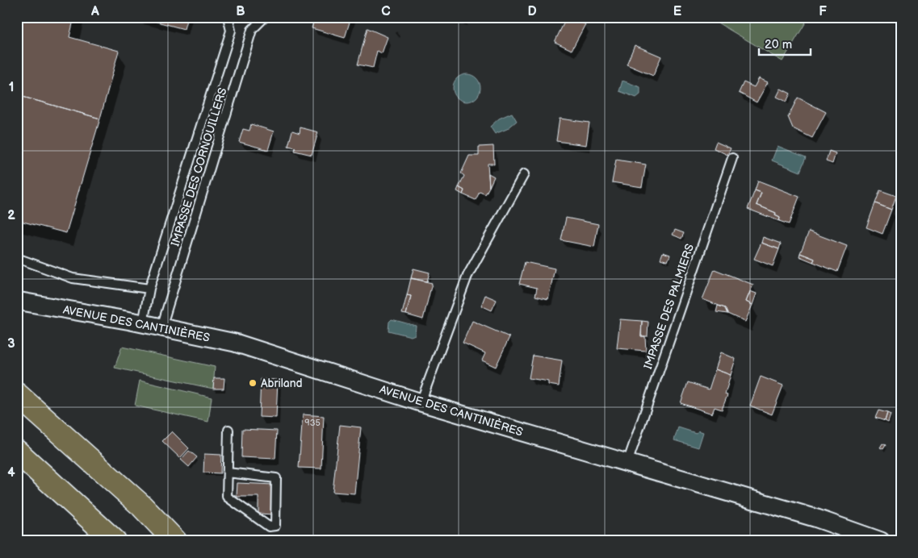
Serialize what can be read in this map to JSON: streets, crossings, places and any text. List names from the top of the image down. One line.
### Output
{"streets":{"street":["AVENUE DES CANTINIÈRES"],"lane":["IMPASSE DES CORNOUILLERS","IMPASSE DES PALMIERS"]},"crossings":[["IMPASSE DES CORNOUILLERS","AVENUE DES CANTINIÈRES"],["IMPASSE DES PALMIERS","AVENUE DES CANTINIÈRES"]],"places":["Abriland"],"house_numbers":["935"],"scale_bar":"20 m","grid":{"columns":["A","B","C","D","E","F"],"rows":["1","2","3","4"]}}
